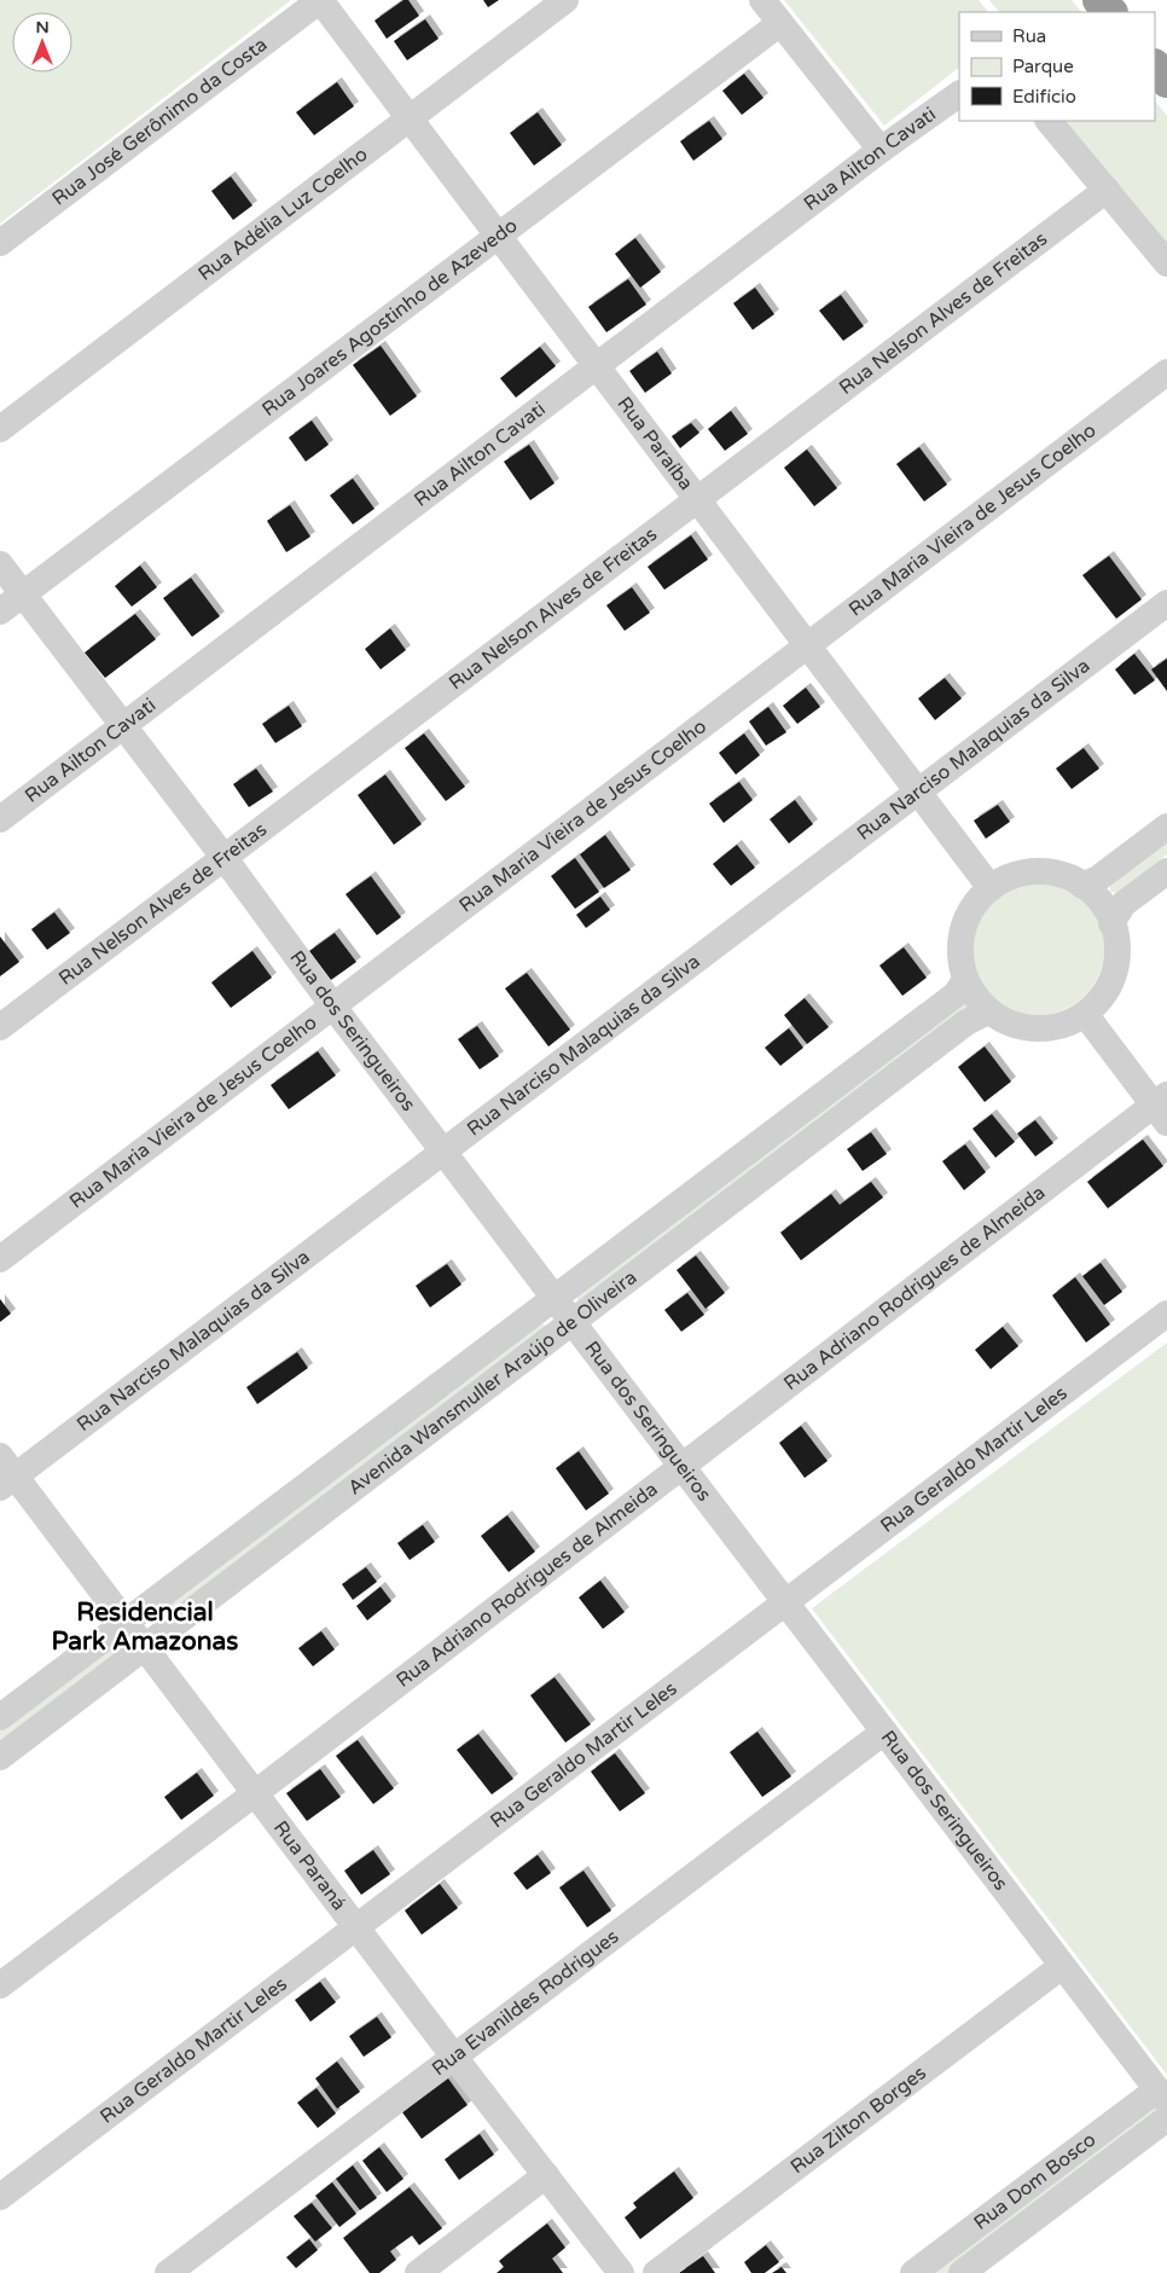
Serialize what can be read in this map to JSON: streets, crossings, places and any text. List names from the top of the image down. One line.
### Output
{"streets":{"street":["Rua José Gerônimo da Costa","Rua Ailton Cavati","Rua Adélia Luz Coelho","Rua Nelson Alves de Freitas","Rua Joares Agostinho de Azevedo","Rua Paraíba","Rua Maria Vieira de Jesus Coelho","Rua Narciso Malaquias da Silva","Rua dos Seringueiros","Rua Adriano Rodrigues de Almeida","Avenida Wansmuller Araújo de Oliveira","Rua Geraldo Martir Leles","Rua Paraná","Rua Evanildes Rodrigues","Rua Zilton Borges","Rua Dom Bosco"]},"crossings":[["Rua José Gerônimo da Costa","Rua Paraíba"],["Rua Ailton Cavati","Rua Paraíba"],["Rua Ailton Cavati","Rua dos Seringueiros"],["Rua Adélia Luz Coelho","Rua Paraíba"],["Rua Nelson Alves de Freitas","Rua Paraíba"],["Rua Nelson Alves de Freitas","Rua dos Seringueiros"],["Rua Joares Agostinho de Azevedo","Rua Paraíba"],["Rua Joares Agostinho de Azevedo","Rua dos Seringueiros"],["Rua Paraíba","Rua Maria Vieira de Jesus Coelho"],["Rua Paraíba","Rua Narciso Malaquias da Silva"],["Rua Paraíba","Avenida Wansmuller Araújo de Oliveira"],["Rua Maria Vieira de Jesus Coelho","Rua dos Seringueiros"],["Rua Narciso Malaquias da Silva","Rua dos Seringueiros"],["Rua Narciso Malaquias da Silva","Rua Paraná"],["Rua dos Seringueiros","Rua Adriano Rodrigues de Almeida"],["Rua dos Seringueiros","Avenida Wansmuller Araújo de Oliveira"],["Rua dos Seringueiros","Rua Geraldo Martir Leles"],["Rua dos Seringueiros","Rua Evanildes Rodrigues"],["Rua dos Seringueiros","Rua Zilton Borges"],["Rua dos Seringueiros","Rua Dom Bosco"],["Rua Adriano Rodrigues de Almeida","Rua Paraná"],["Avenida Wansmuller Araújo de Oliveira","Rua Paraná"],["Rua Geraldo Martir Leles","Rua Paraná"],["Rua Paraná","Rua Evanildes Rodrigues"]],"districts":["Residencial Park Amazonas"],"legend":["Rua","Parque","Edifício"],"north":"top"}
